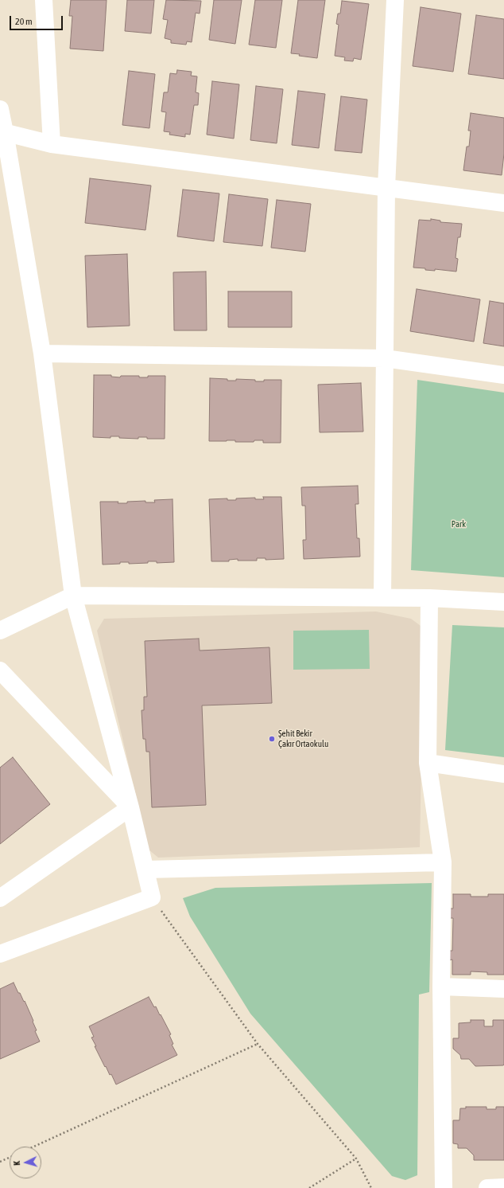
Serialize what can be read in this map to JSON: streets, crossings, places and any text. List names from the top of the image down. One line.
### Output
{"parks":["Park"],"places":["Şehit Bekir Çakır Ortaokulu"],"scale_bar":"20 m","north":"left"}
